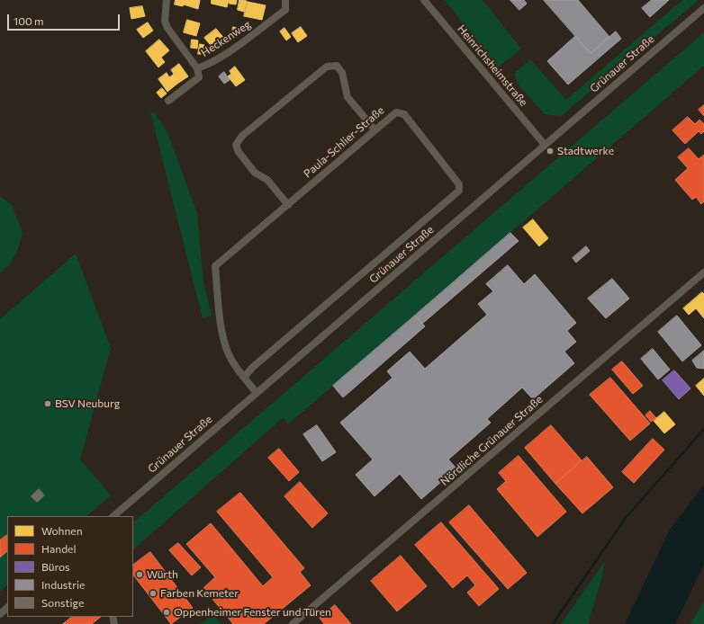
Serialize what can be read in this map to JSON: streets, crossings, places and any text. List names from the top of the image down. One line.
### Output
{"streets":{"street":["Heckenweg","Grünauer Straße","Heinrichsheimstraße","Paula-Schlier-Straße","Nördliche Grünauer Straße"]},"crossings":[["Grünauer Straße","Heinrichsheimstraße"],["Grünauer Straße","Paula-Schlier-Straße"]],"places":["Stadtwerke","BSV Neuburg","Würth","Farben Kemeter","Oppenheimer Fenster und Türen"],"legend":["Wohnen","Handel","Büros","Industrie","Sonstige"],"scale_bar":"100 m"}
